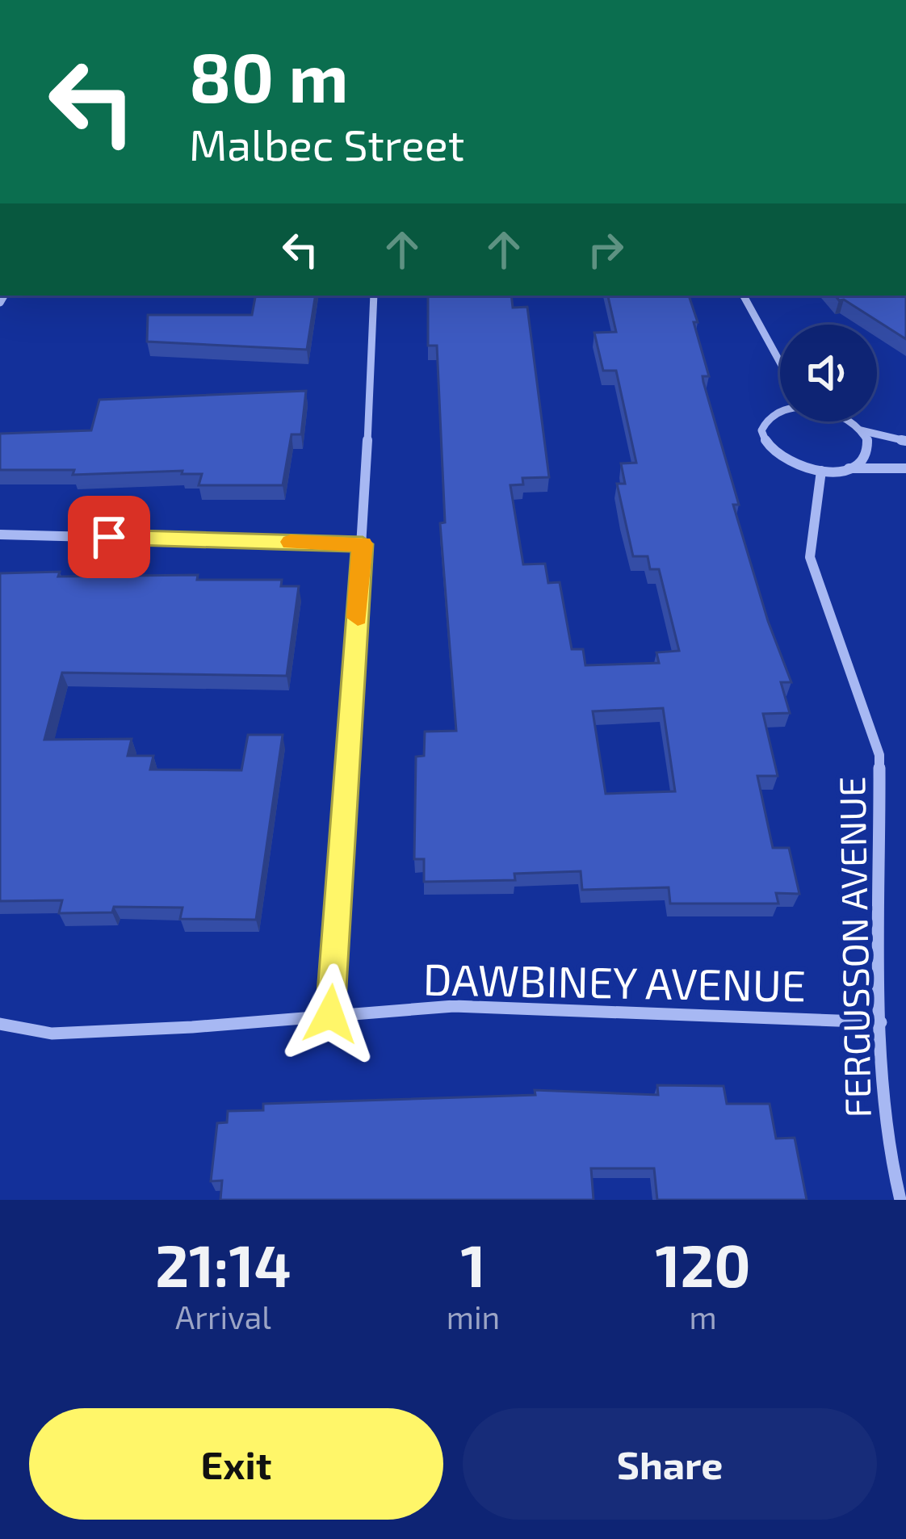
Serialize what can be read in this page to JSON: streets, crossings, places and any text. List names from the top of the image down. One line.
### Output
{"streets":{"street":["FERGUSSON AVENUE","DAWBINEY AVENUE"]},"crossings":[["FERGUSSON AVENUE","DAWBINEY AVENUE"]],"page":{"turn":["80 m","Malbec Street"],"eta":["21:14","Arrival","1","min","120","m"],"buttons":["Exit","Share"]}}
